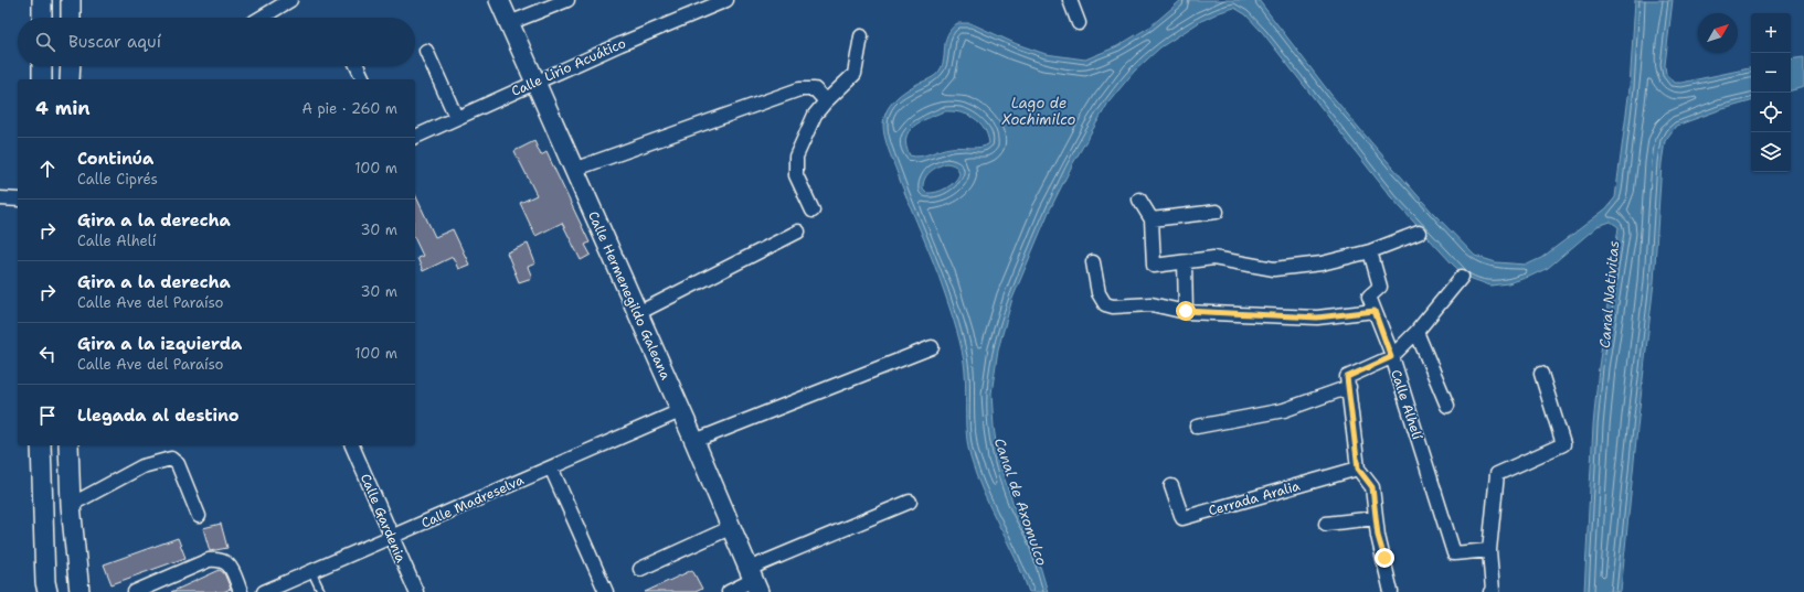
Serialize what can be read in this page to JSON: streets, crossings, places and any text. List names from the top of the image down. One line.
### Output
{"streets":{"street":["Calle Lirio Acuático","Calle Hermenegildo Galeana","Calle Alhelí","Cerrada Aralia","Calle Madreselva","Calle Gardenia"]},"crossings":[["Calle Lirio Acuático","Calle Hermenegildo Galeana"],["Calle Hermenegildo Galeana","Calle Madreselva"],["Calle Madreselva","Calle Gardenia"]],"water":["Lago de Xochimilco","Canal Nativitas","Canal de Axomulco"],"north":"top right","page":{"map_buttons":["+","−"],"search":"Buscar aquí","heading":["4 min","A pie · 260 m"],"list":[["Continúa","Calle Ciprés","100 m"],["Gira a la derecha","Calle Alhelí","30 m"],["Gira a la derecha","Calle Ave del Paraíso","30 m"],["Gira a la izquierda","Calle Ave del Paraíso","100 m"],"Llegada al destino"]}}
